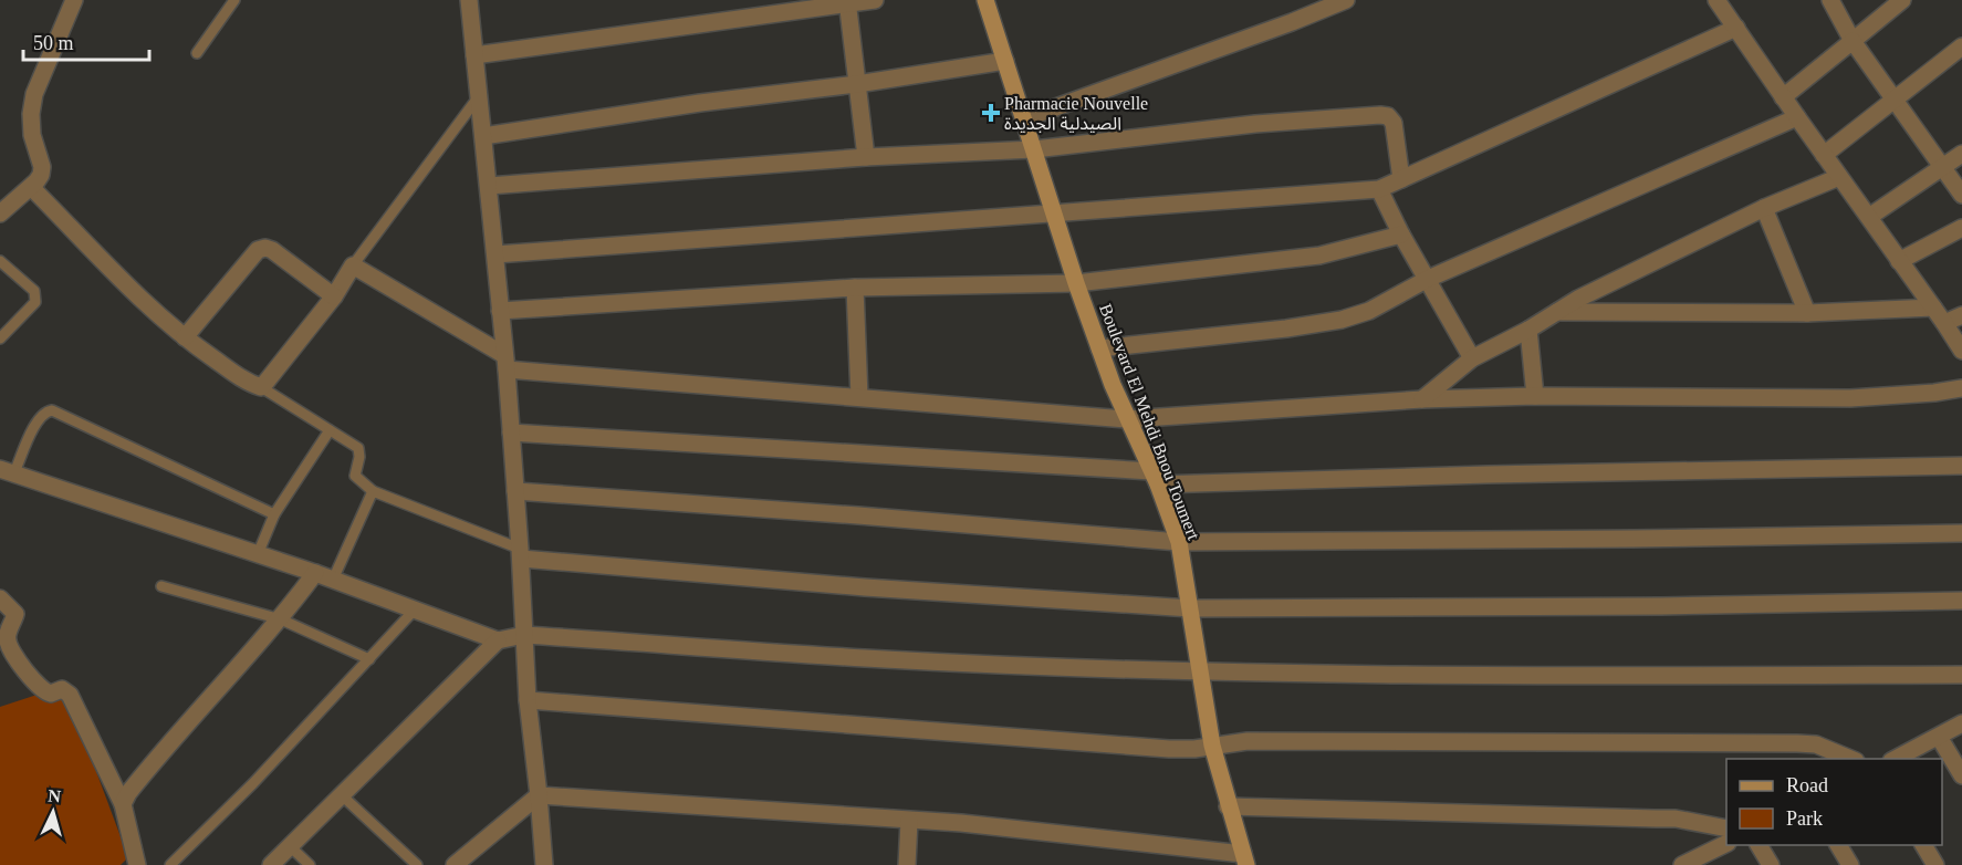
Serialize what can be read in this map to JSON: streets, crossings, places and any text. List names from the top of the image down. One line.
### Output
{"streets":{"main road":["Boulevard El Mehdi Bnou Toumert"]},"places":{"health":["Pharmacie Nouvelle الصيدلية الجديدة"]},"legend":["Road","Park"],"scale_bar":"50 m","north":"top"}
